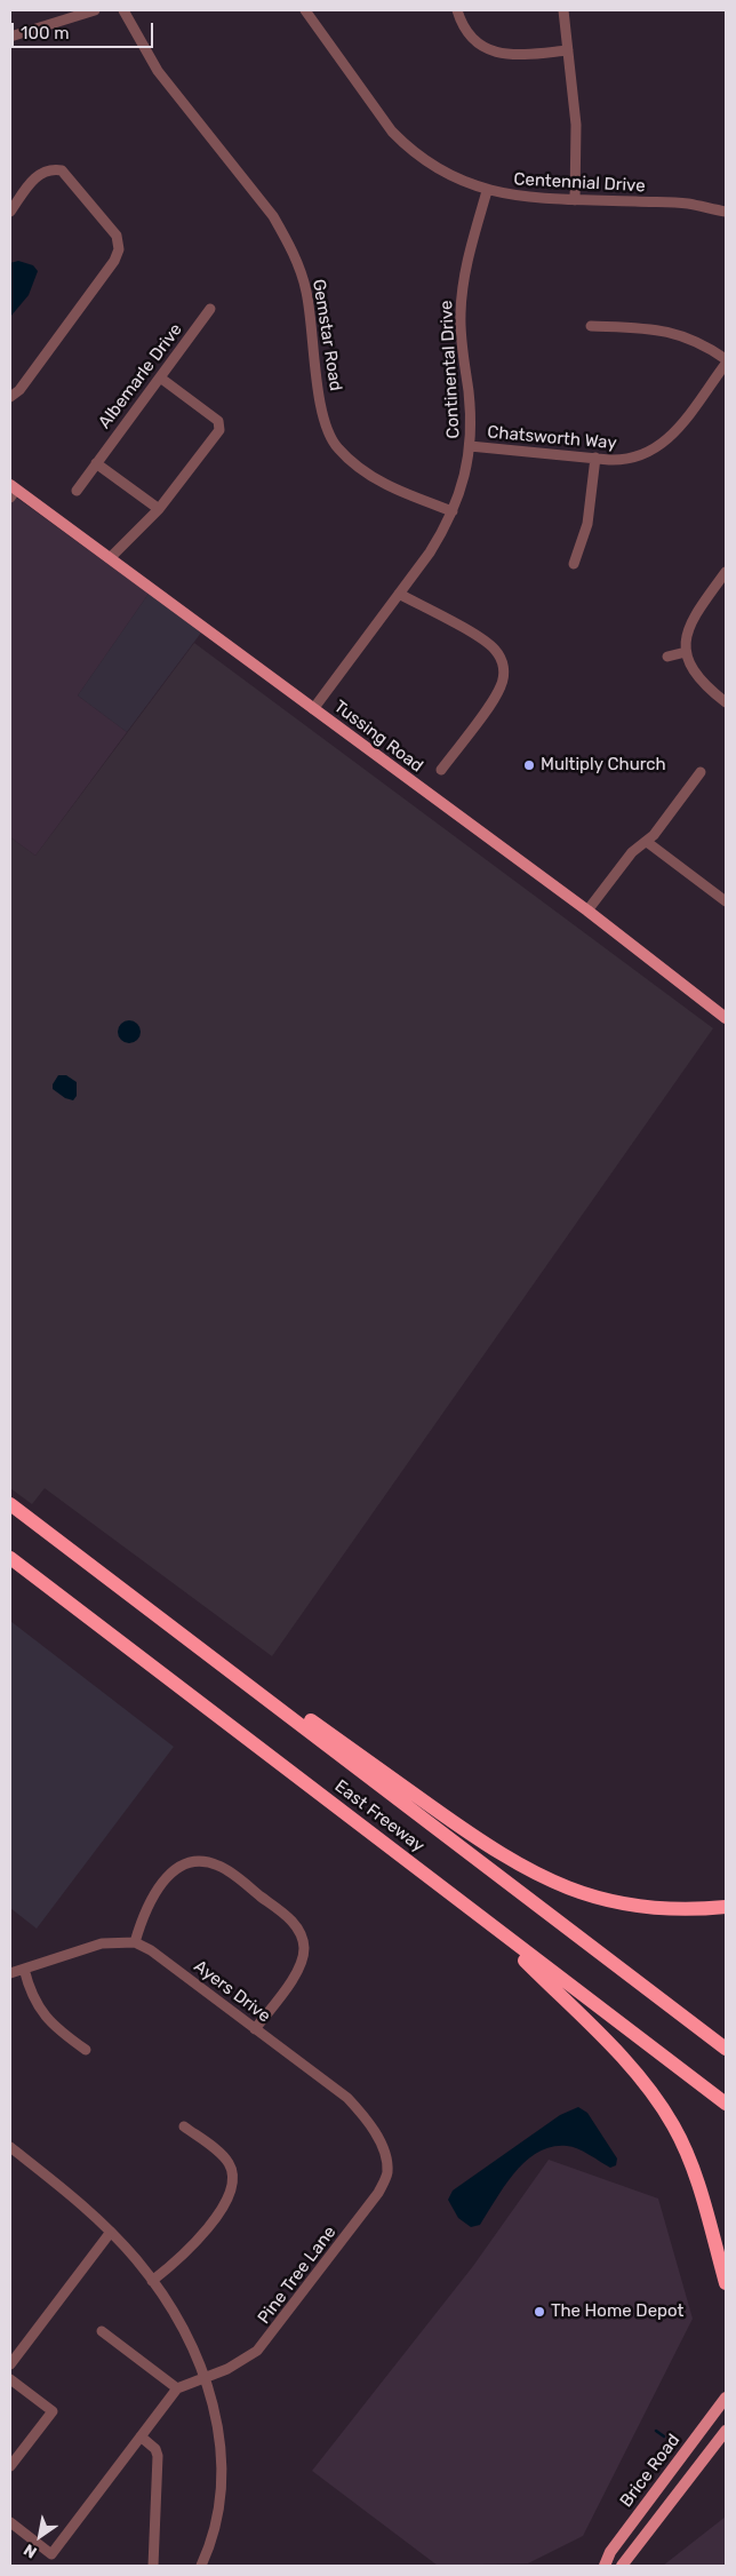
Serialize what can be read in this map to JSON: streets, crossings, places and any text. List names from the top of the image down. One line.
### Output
{"streets":{"highway":["East Freeway"],"main road":["Tussing Road","Brice Road"],"street":["Centennial Drive","Gemstar Road","Continental Drive","Albemarle Drive","Chatsworth Way","Ayers Drive","Pine Tree Lane"]},"crossings":[["Centennial Drive","Continental Drive"],["Gemstar Road","Continental Drive"],["Continental Drive","Chatsworth Way"],["Continental Drive","Tussing Road"],["Ayers Drive","Pine Tree Lane"]],"places":["Multiply Church","The Home Depot"],"scale_bar":"100 m","north":"bottom left"}
